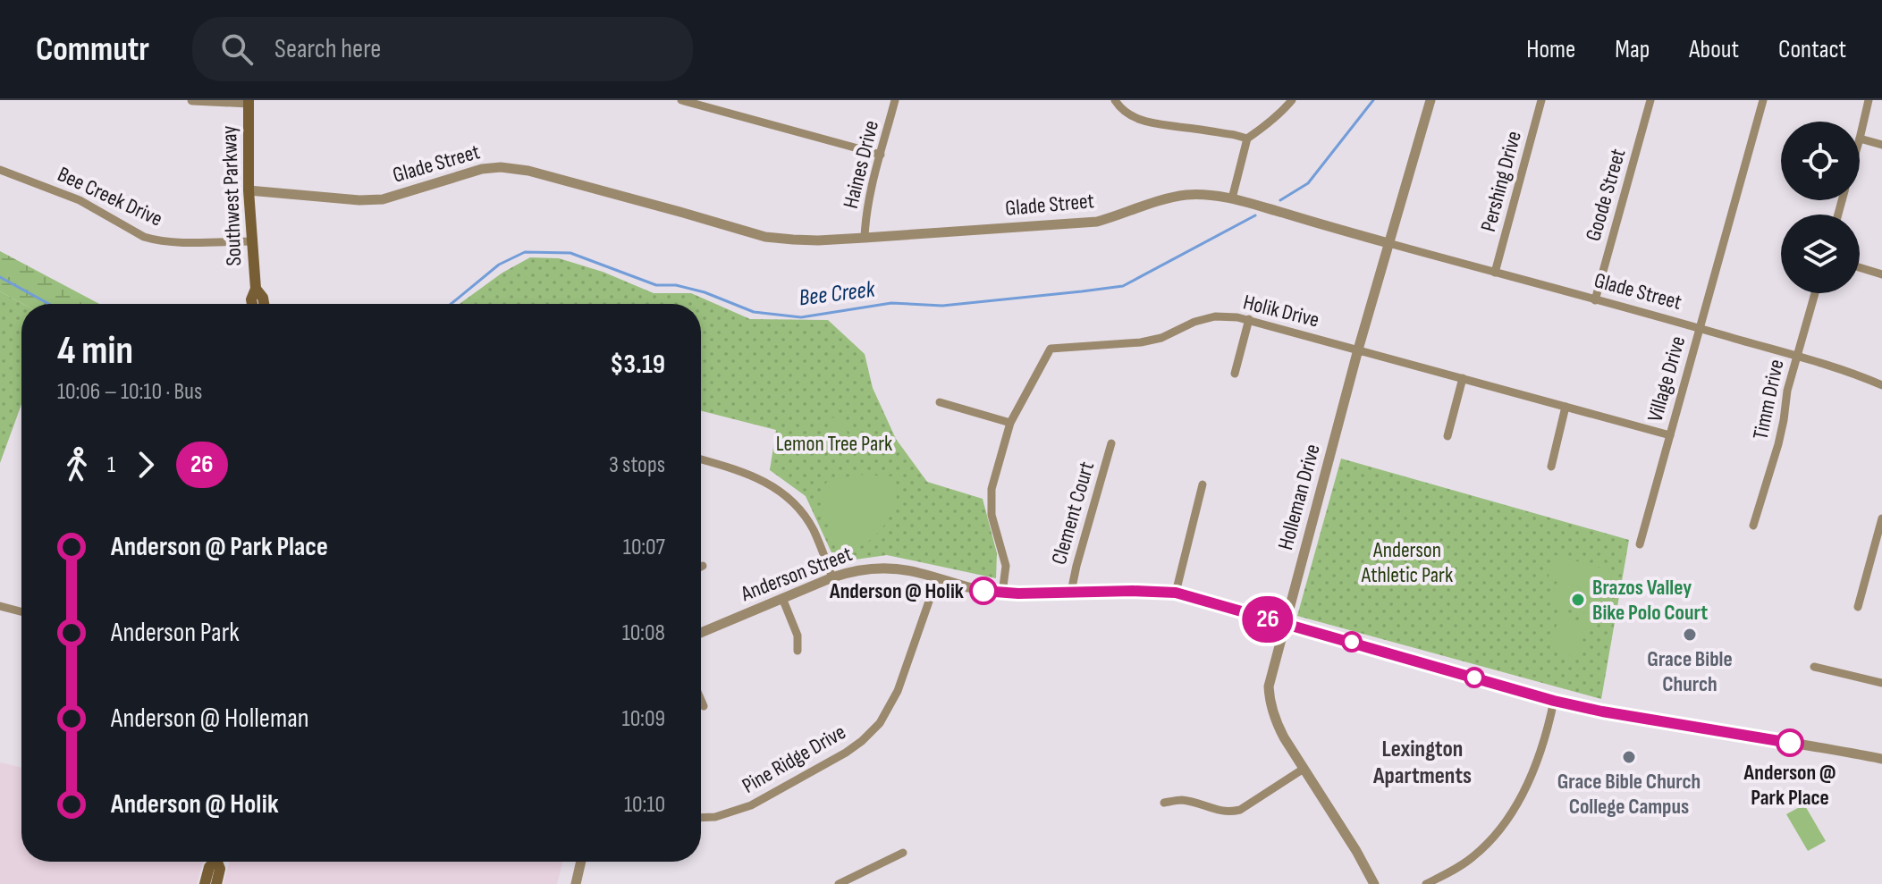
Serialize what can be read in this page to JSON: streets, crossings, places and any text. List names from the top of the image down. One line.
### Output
{"streets":{"main road":["Southwest Parkway"],"street":["Glade Street","Haines Drive","Pershing Drive","Goode Street","Bee Creek Drive","Holik Drive","Village Drive","Timm Drive","Holleman Drive","Clement Court","Anderson Street","Pine Ridge Drive"]},"crossings":[["Glade Street","Haines Drive"],["Glade Street","Pershing Drive"],["Glade Street","Goode Street"],["Glade Street","Southwest Parkway"],["Glade Street","Village Drive"],["Glade Street","Timm Drive"],["Glade Street","Holleman Drive"],["Southwest Parkway","Bee Creek Drive"],["Holik Drive","Village Drive"],["Holik Drive","Holleman Drive"],["Holik Drive","Anderson Street"],["Holleman Drive","Anderson Street"],["Clement Court","Anderson Street"],["Anderson Street","Pine Ridge Drive"]],"districts":["Lexington Apartments"],"water":["Bee Creek"],"parks":["Lemon Tree Park","Anderson Athletic Park"],"places":["Anderson @ Holik","Brazos Valley Bike Polo Court","Grace Bible Church","Anderson @ Park Place","Grace Bible Church College Campus"],"lines":["bus line 26"],"page":{"header":"Commutr","search":"Search here","nav":["Home","Map","About","Contact"],"on_map":"26","heading":["4 min","10:06 – 10:10 · Bus","$3.19"],"legs":["1","26","3 stops"],"list":[{"name":"Anderson @ Park Place","value":"10:07"},{"name":"Anderson Park","value":"10:08"},{"name":"Anderson @ Holleman","value":"10:09"},{"name":"Anderson @ Holik","value":"10:10"}]}}
